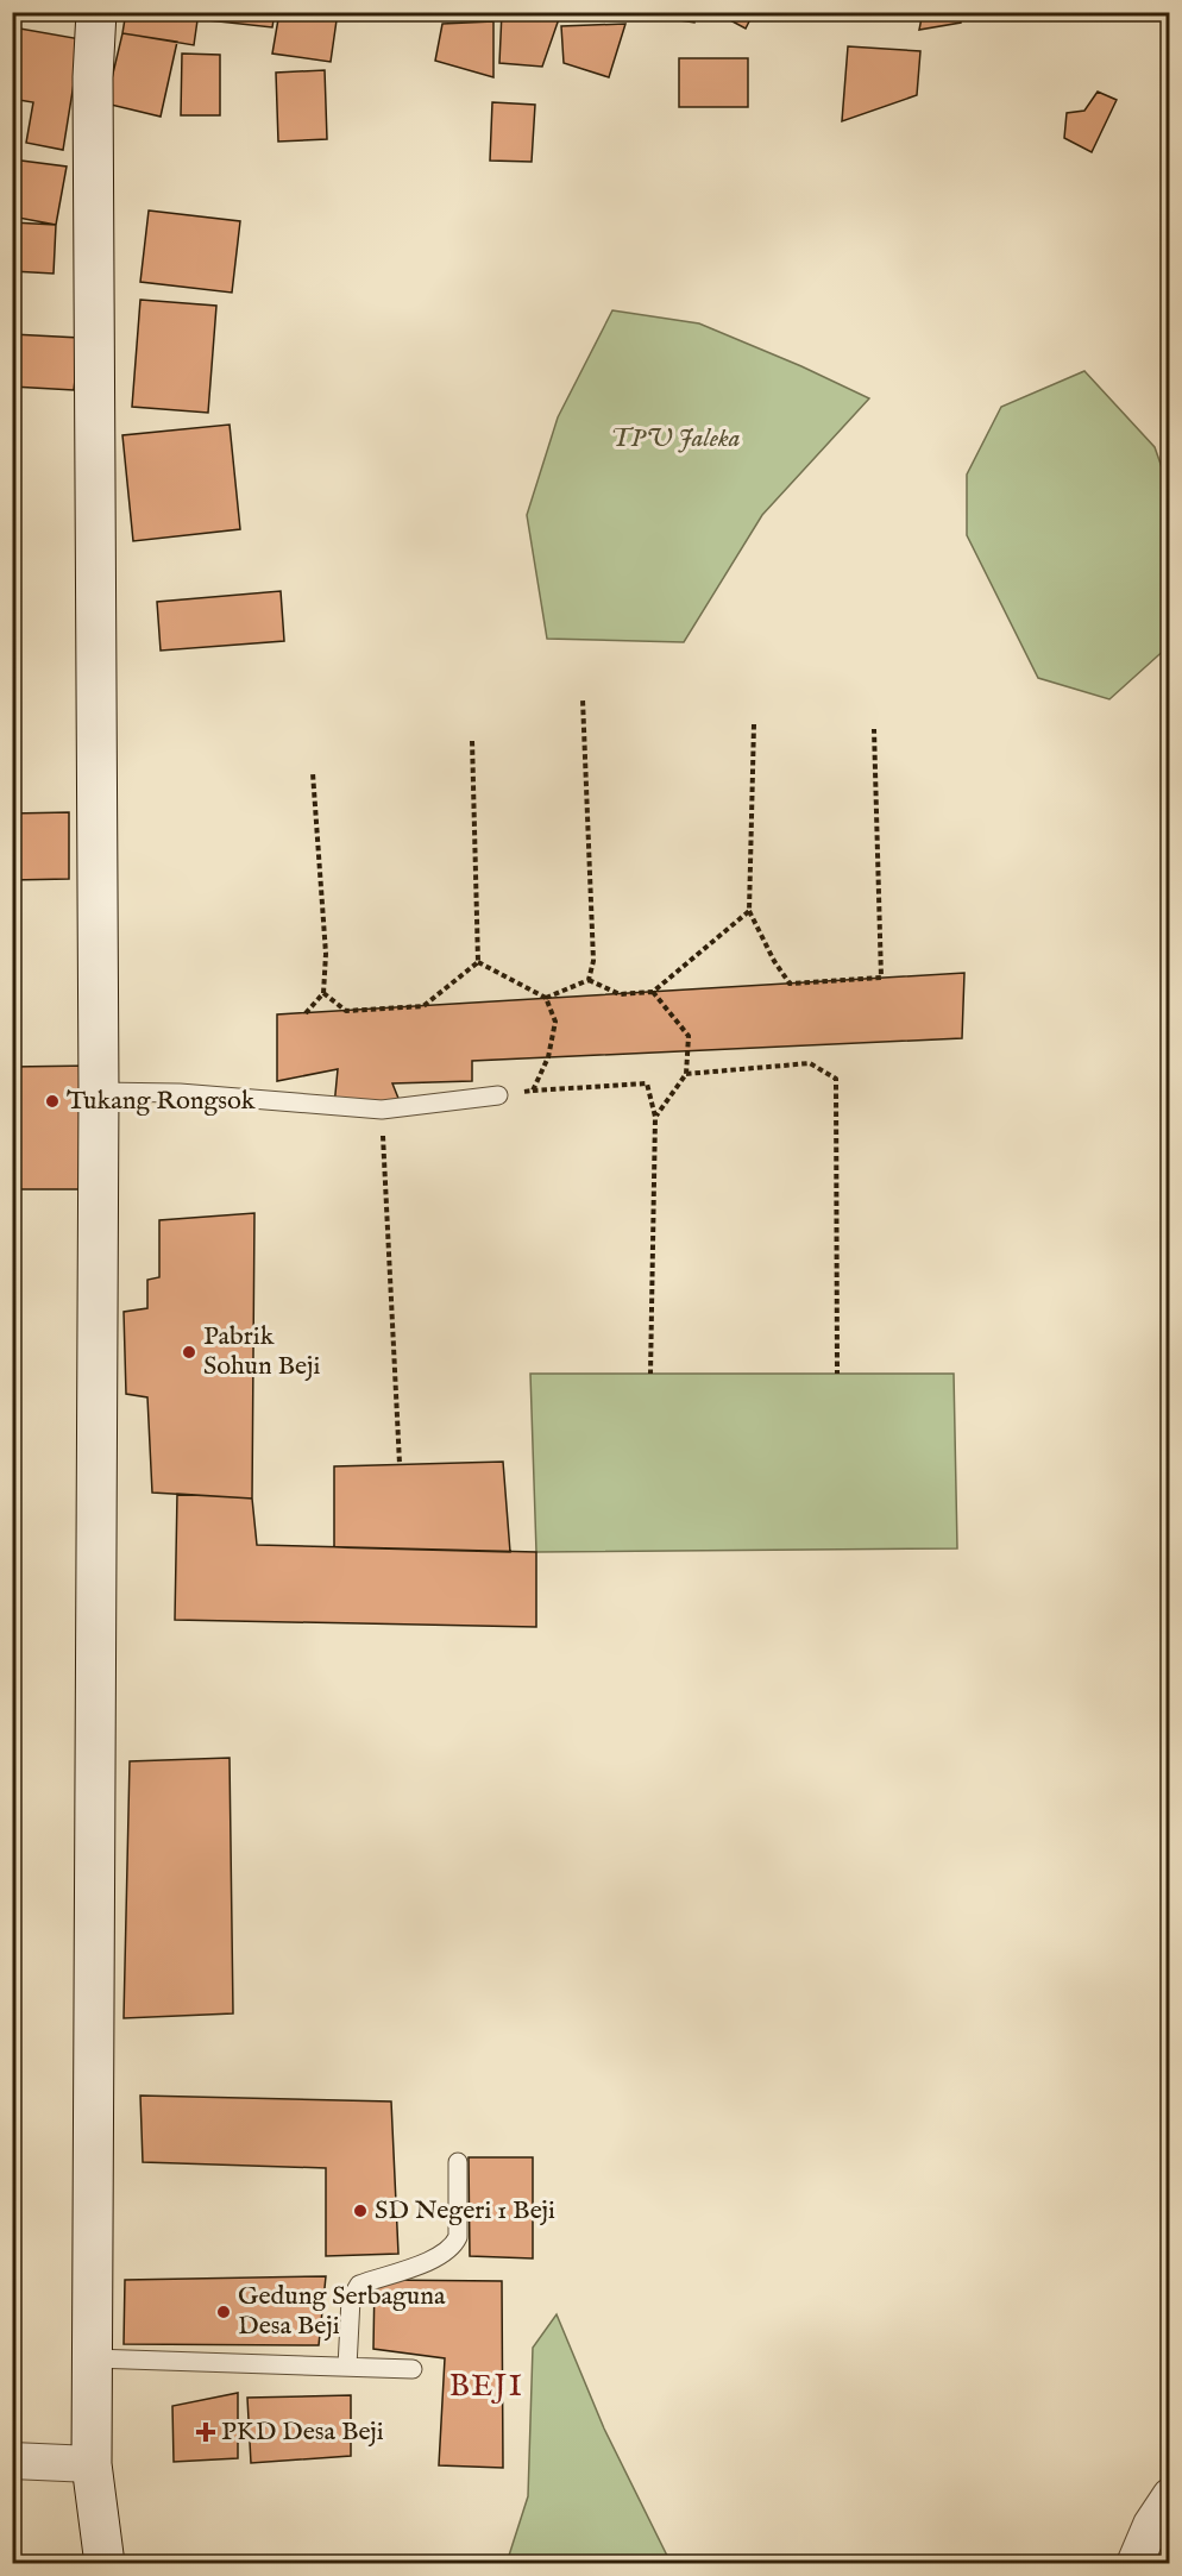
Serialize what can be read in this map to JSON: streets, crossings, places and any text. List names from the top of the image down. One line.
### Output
{"districts":["BEJI"],"parks":["TPU Jaleka"],"places":{"other":["Tukang Rongsok","Pabrik Sohun Beji","SD Negeri 1 Beji","Gedung Serbaguna Desa Beji"],"health":["PKD Desa Beji"]}}
